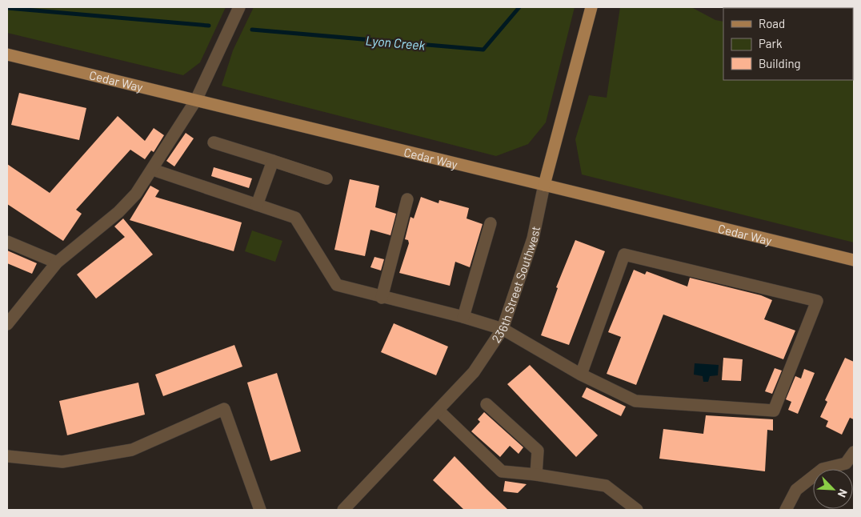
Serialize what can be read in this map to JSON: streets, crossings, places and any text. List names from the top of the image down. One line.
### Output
{"streets":{"main road":["Cedar Way","236th Street Southwest"]},"crossings":[["Cedar Way","236th Street Southwest"]],"water":["Lyon Creek"],"legend":["Road","Park","Building"],"north":"bottom right"}
